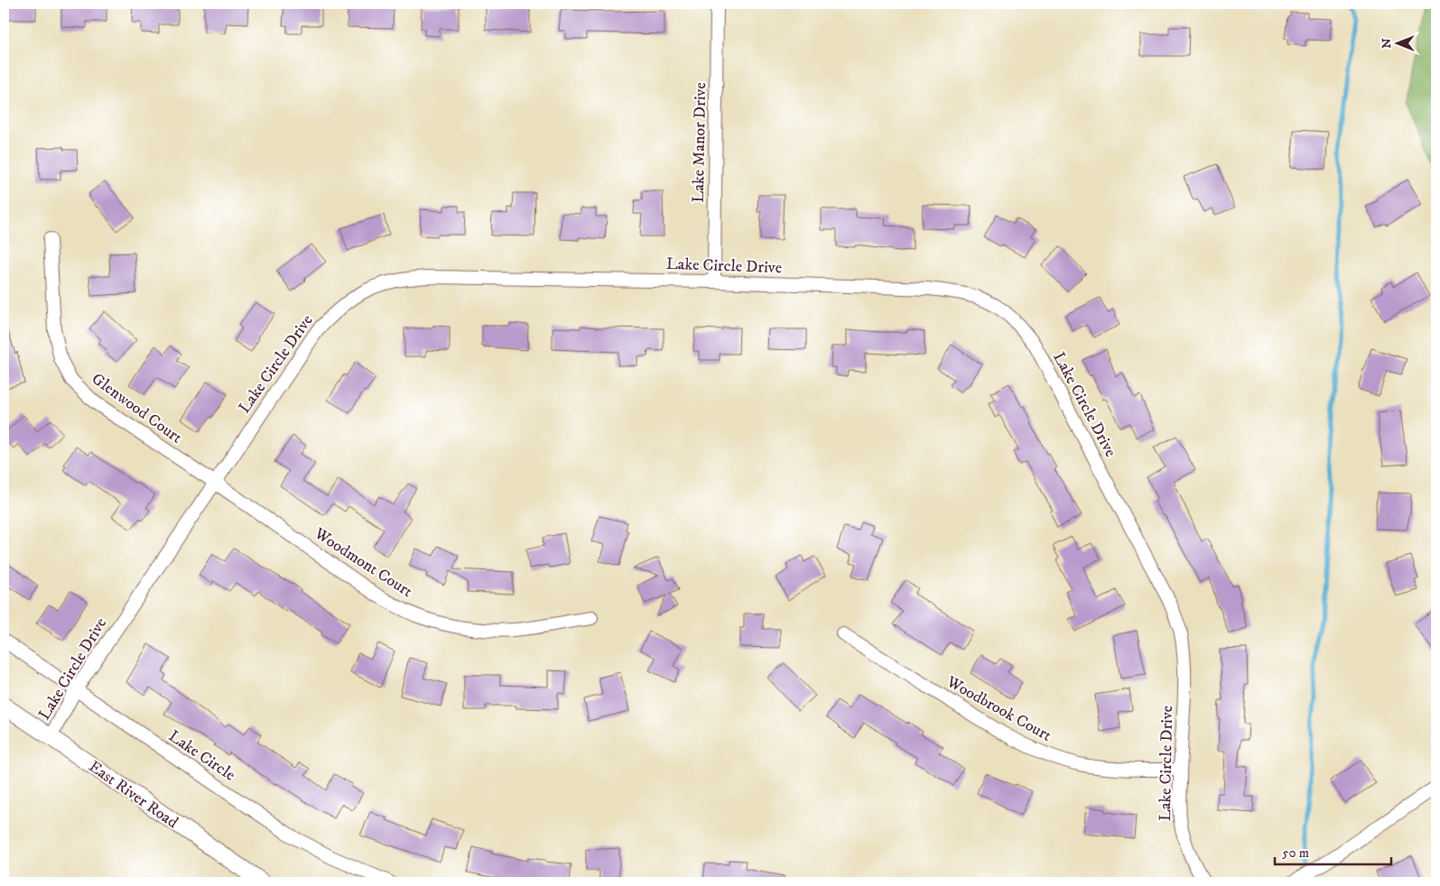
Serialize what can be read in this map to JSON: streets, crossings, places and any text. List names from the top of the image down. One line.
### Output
{"streets":{"street":["Lake Manor Drive","Lake Circle Drive","Glenwood Court","Woodmont Court","Woodbrook Court","Lake Circle","East River Road"]},"crossings":[["Lake Manor Drive","Lake Circle Drive"],["Lake Circle Drive","Glenwood Court"],["Lake Circle Drive","Woodmont Court"],["Lake Circle Drive","Woodbrook Court"],["Lake Circle Drive","Lake Circle"],["Lake Circle Drive","East River Road"],["Glenwood Court","Woodmont Court"]],"scale_bar":"50 m","north":"left"}
